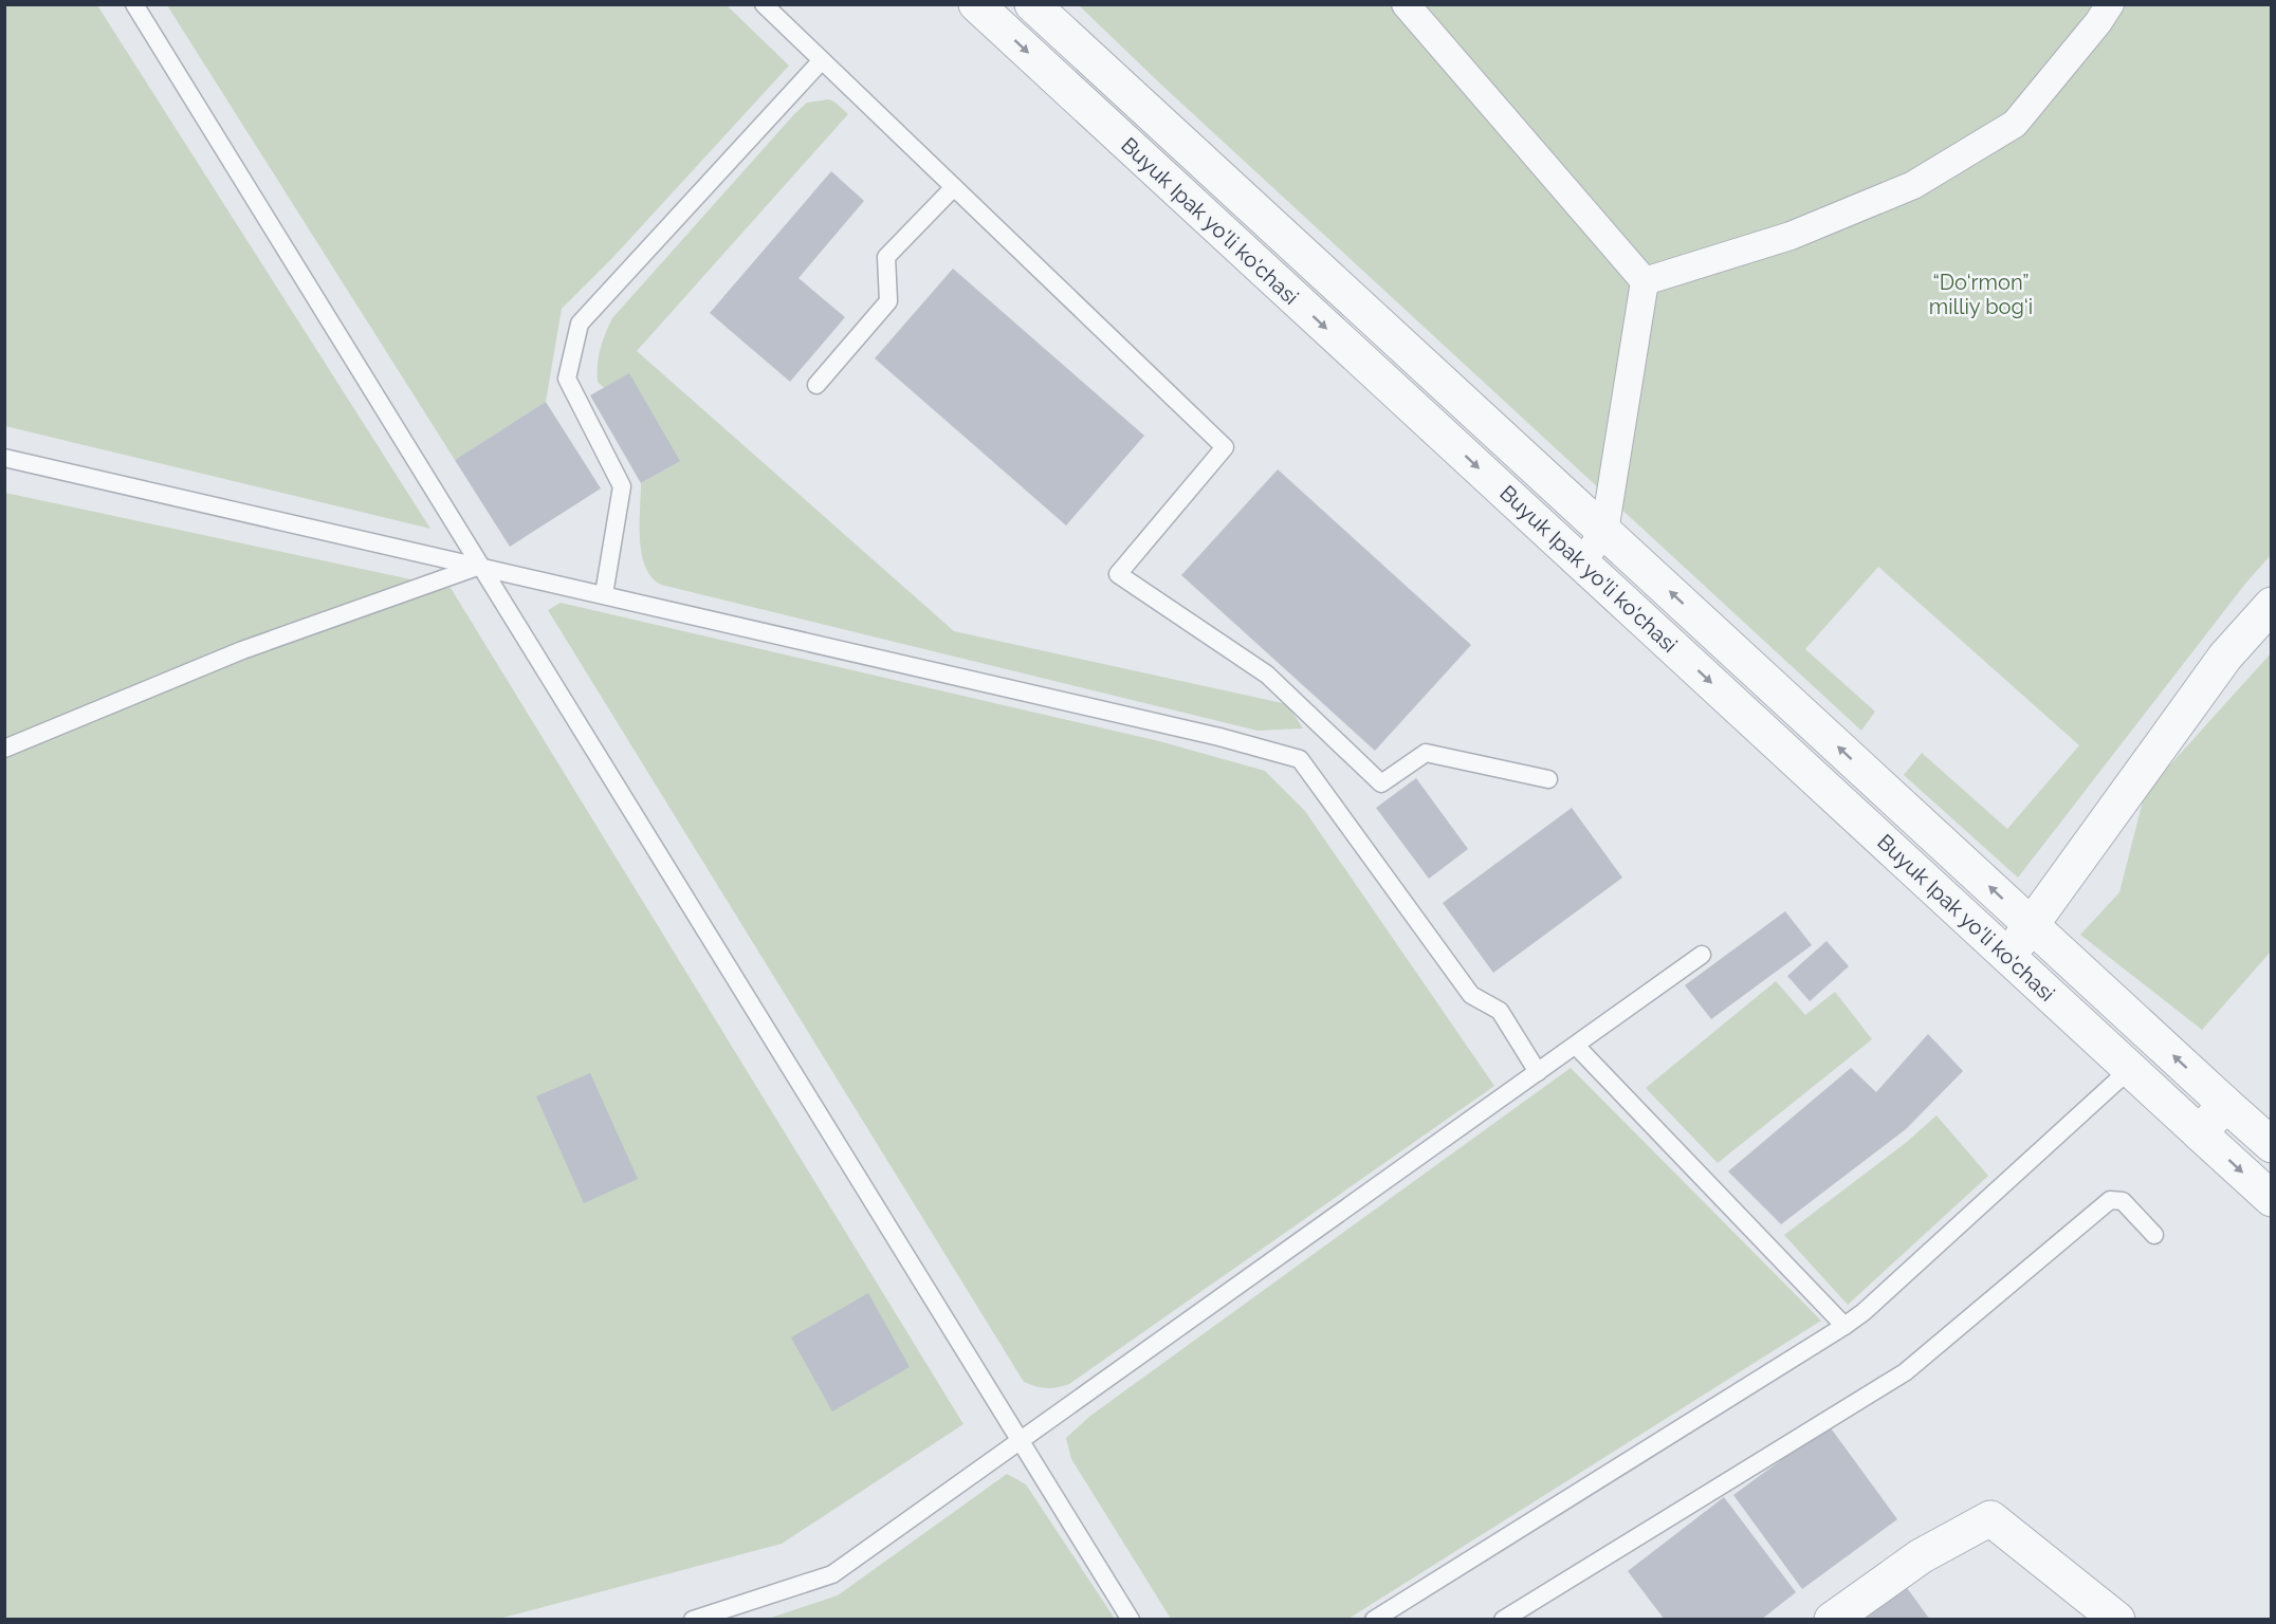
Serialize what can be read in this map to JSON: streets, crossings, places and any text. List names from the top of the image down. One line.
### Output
{"streets":{"street":["Buyuk Ipak yo'li ko'chasi"]},"parks":["“Do‘rmon” milliy bog‘i"]}
